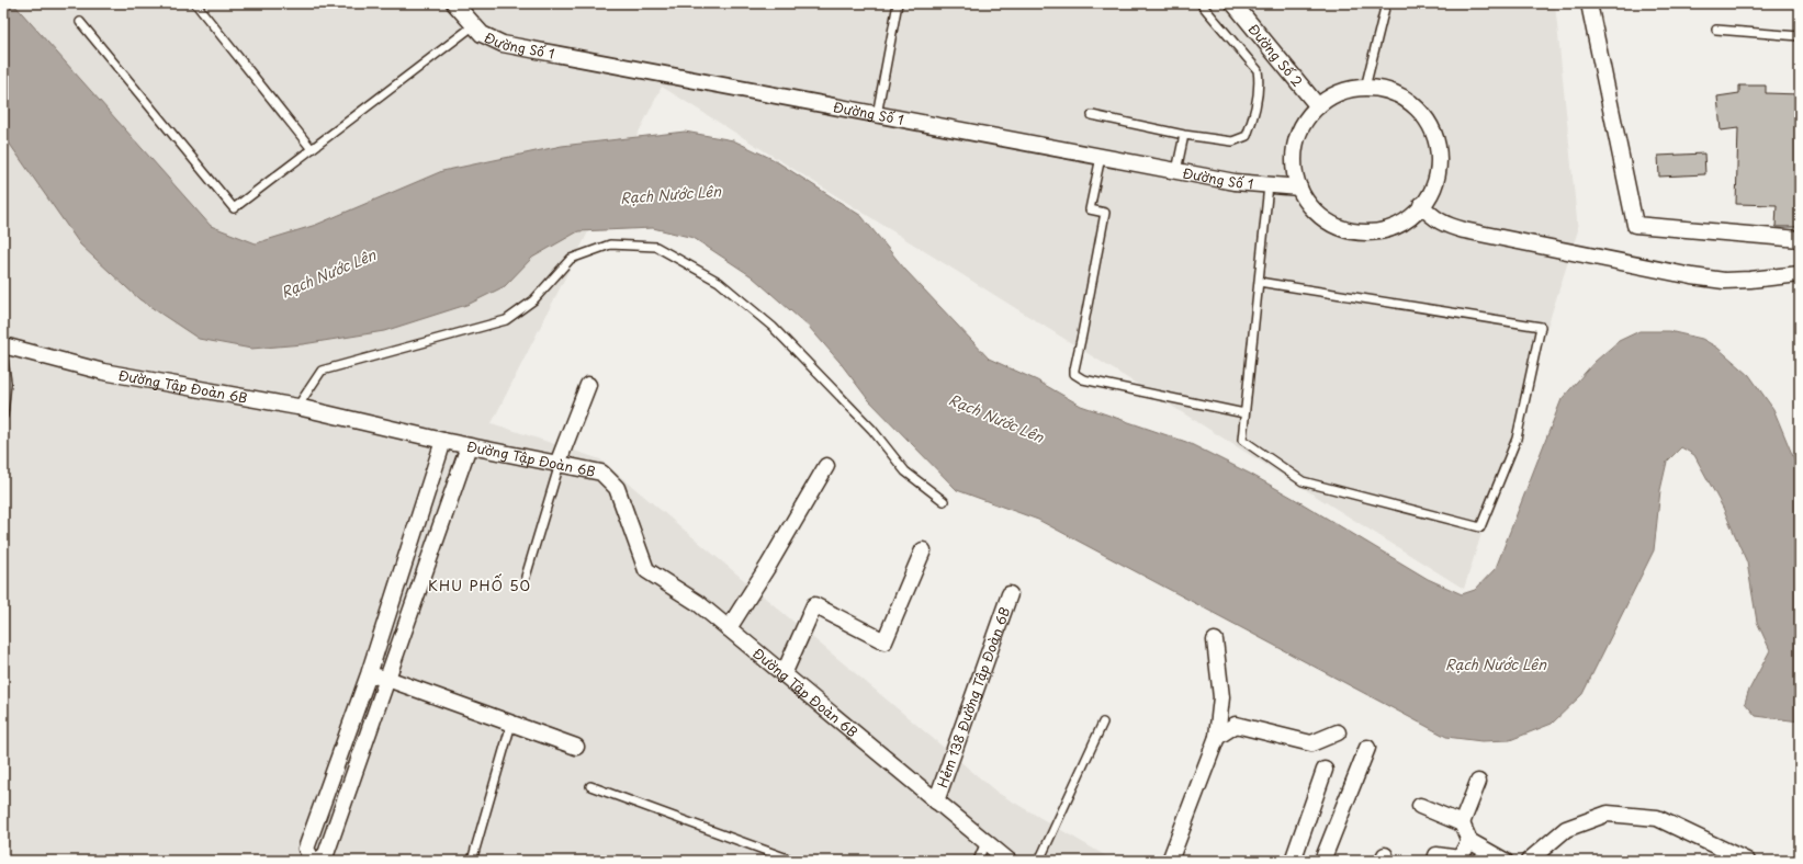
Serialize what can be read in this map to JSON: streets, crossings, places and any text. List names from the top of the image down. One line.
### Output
{"streets":{"street":["Đường Số 1","Đường Số 2","Đường Tập Đoàn 6B","Hẻm 138 Đường Tập Đoàn 6B"]},"crossings":[["Đường Số 1","Đường Số 2"],["Đường Tập Đoàn 6B","Hẻm 138 Đường Tập Đoàn 6B"]],"districts":["KHU PHỐ 50"],"water":["Rạch Nước Lên"]}
